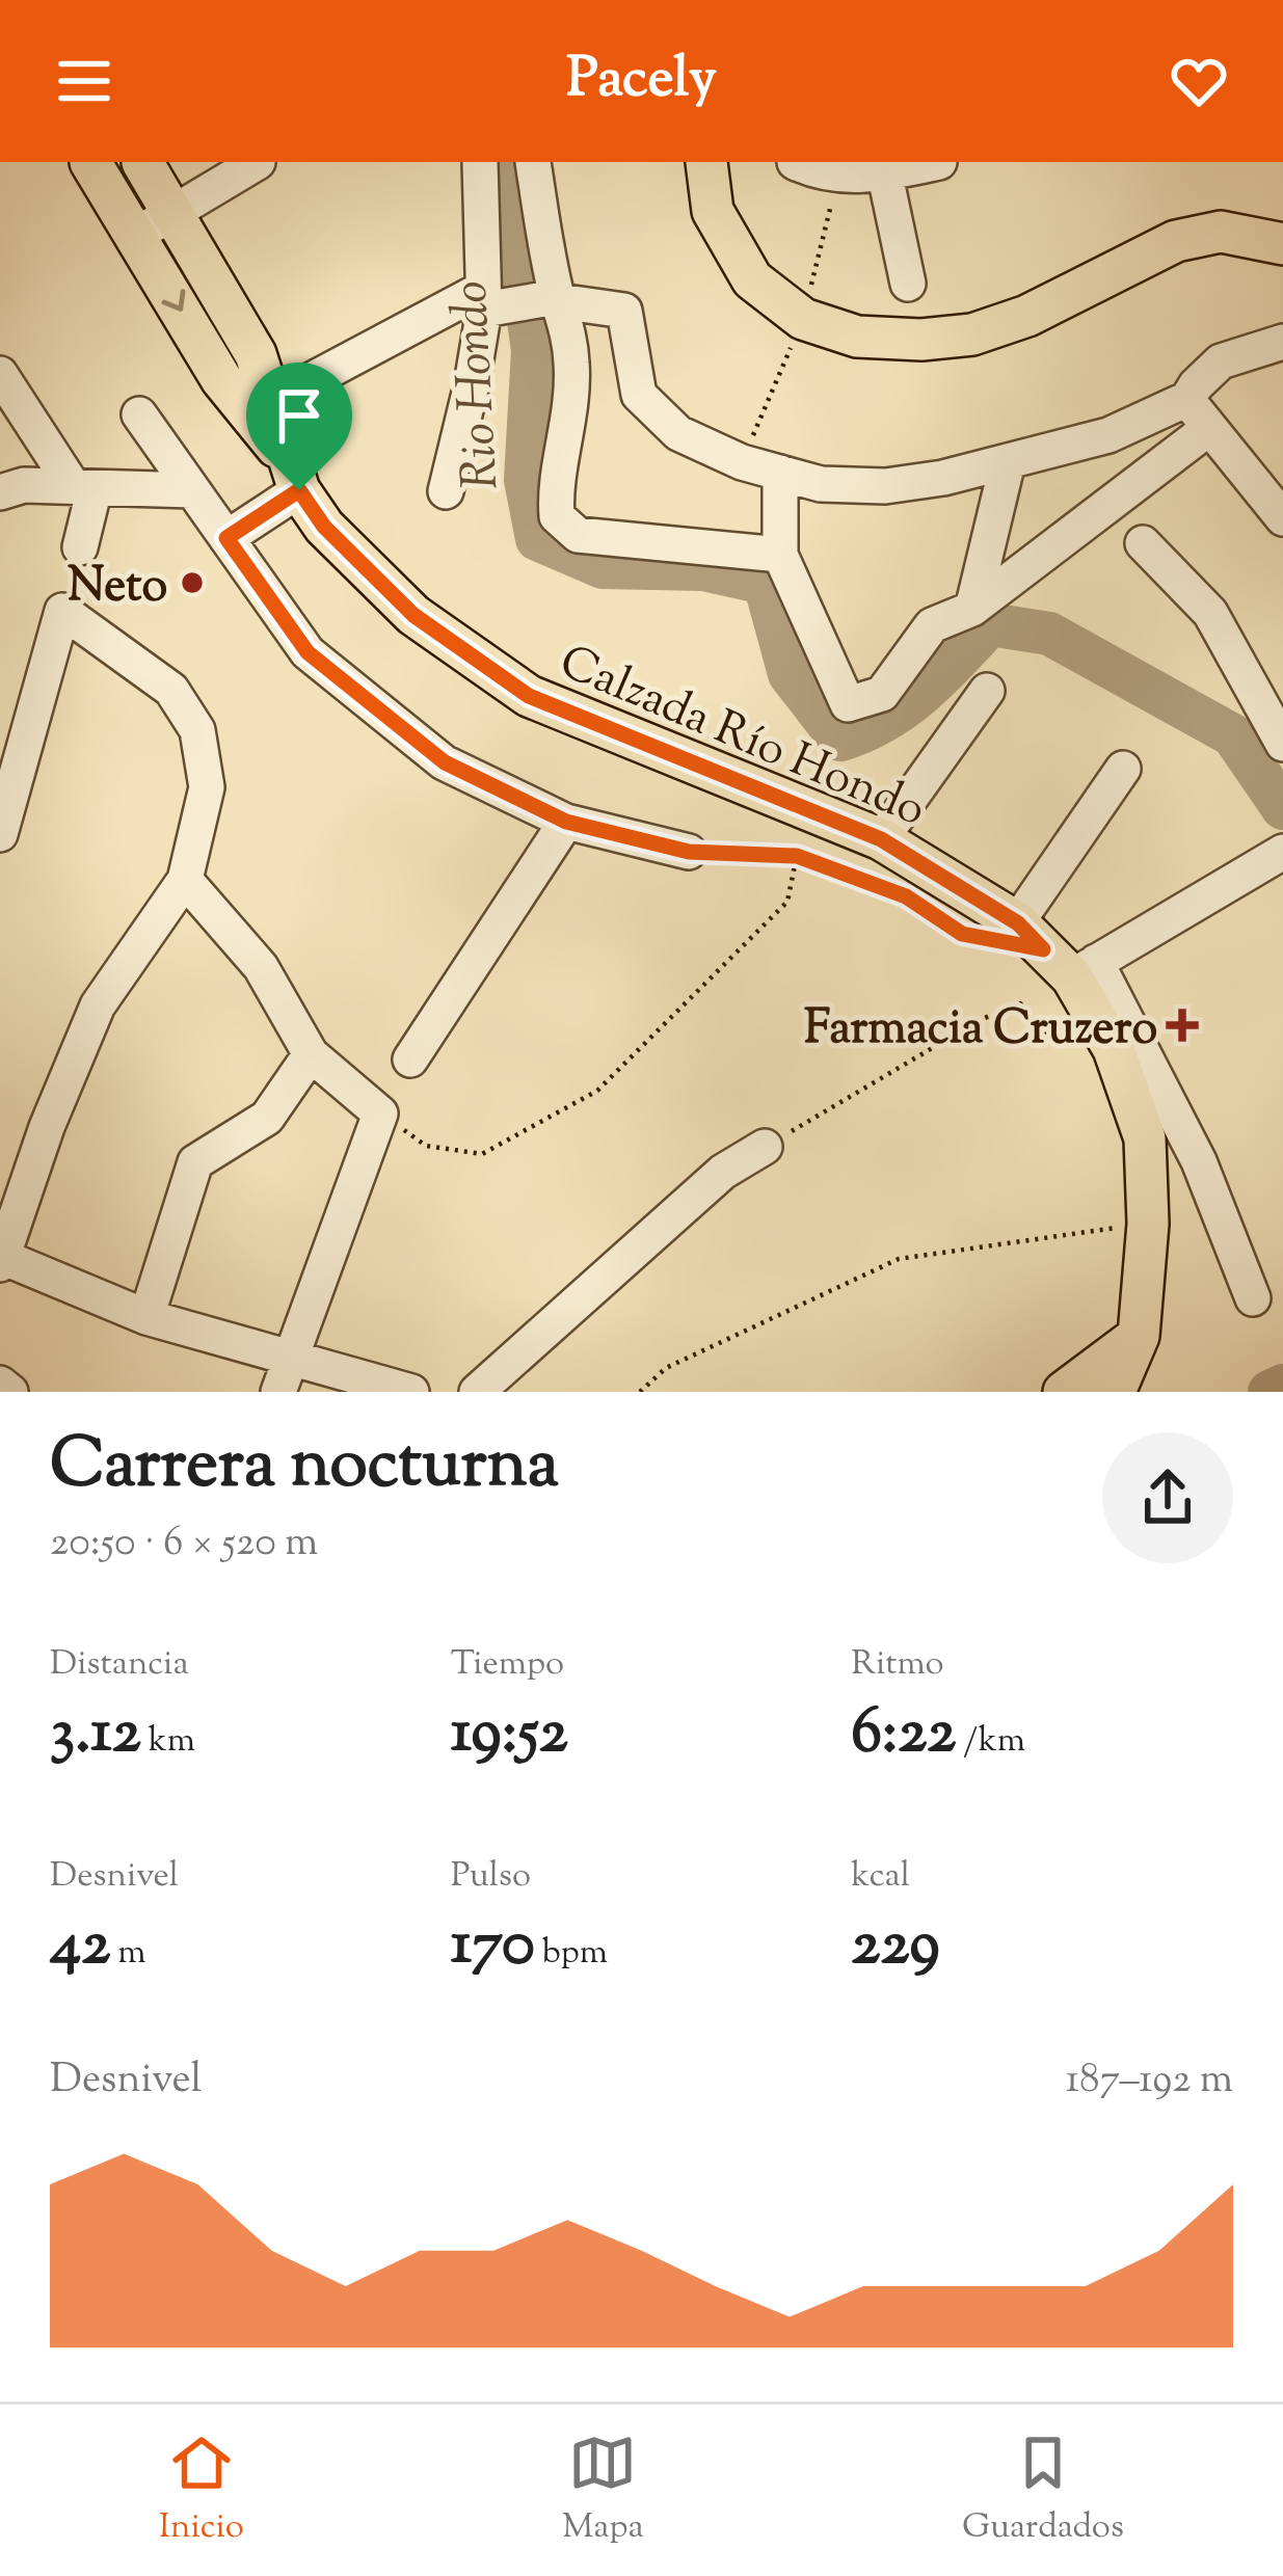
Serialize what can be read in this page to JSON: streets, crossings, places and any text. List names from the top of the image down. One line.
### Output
{"streets":{"main road":["Calzada Río Hondo"]},"water":["Rio Hondo"],"places":{"other":["Neto"],"health":["Farmacia Cruzero"]},"page":{"header":"Pacely","heading":["Carrera nocturna","20:50 · 6 × 520 m"],"stats":[["Distancia","3.12 km"],["Tiempo","19:52"],["Ritmo","6:22 /km"],["Desnivel","42 m"],["Pulso","170 bpm"],["kcal","229"]],"chart":["Desnivel","187–192 m"],"tabs":["Inicio","Mapa","Guardados"]}}
